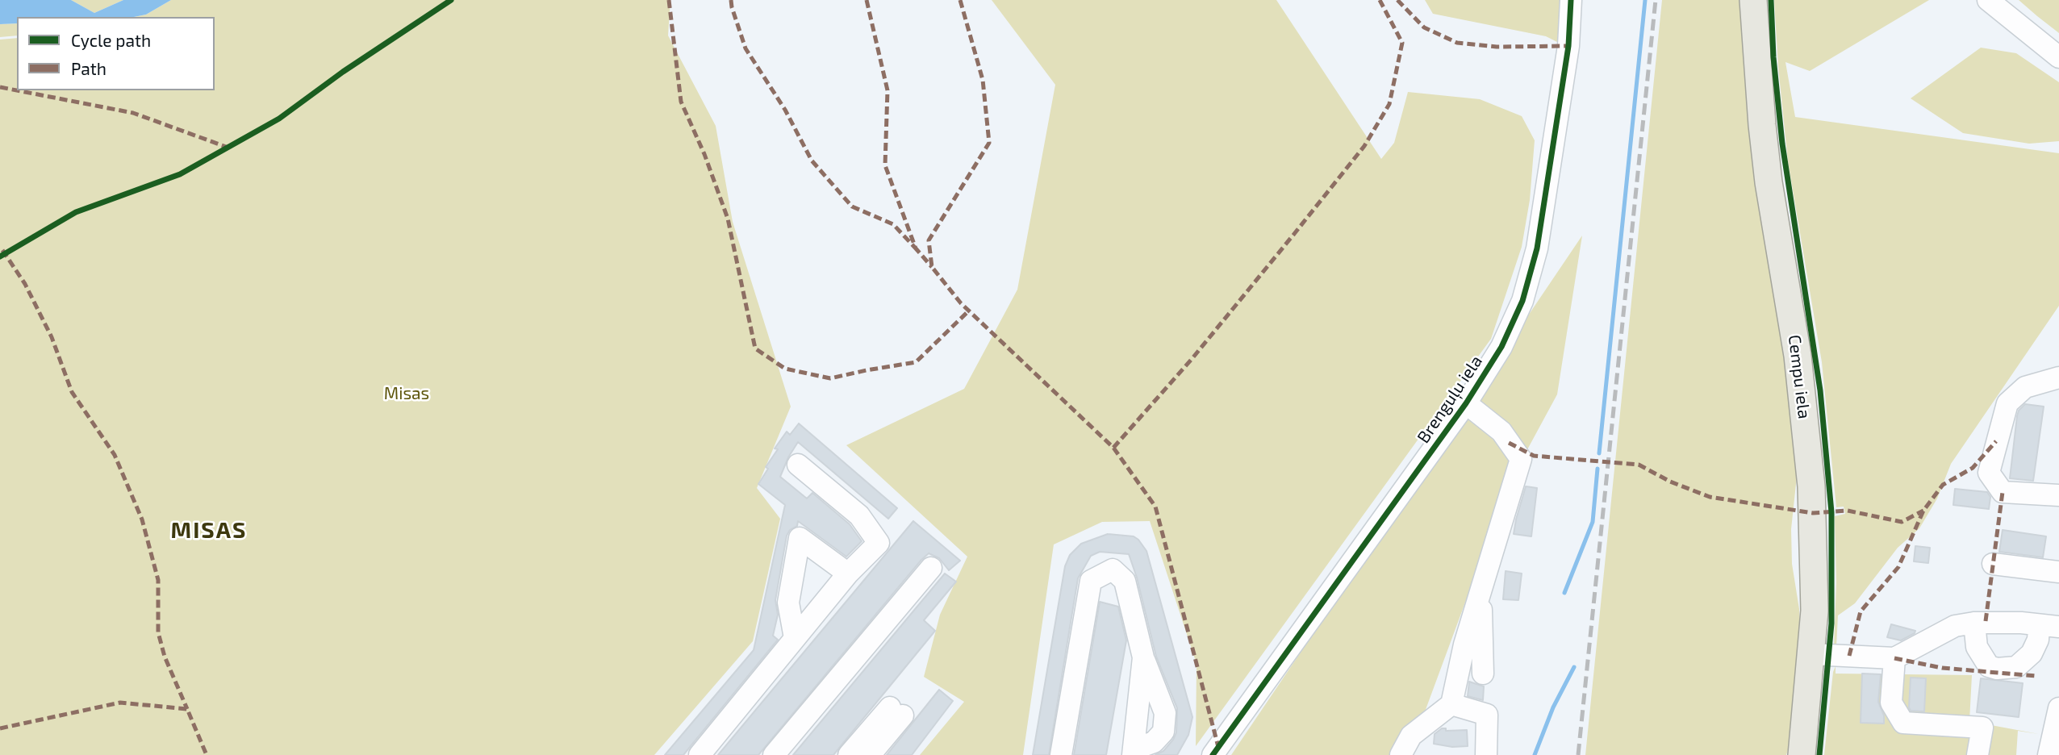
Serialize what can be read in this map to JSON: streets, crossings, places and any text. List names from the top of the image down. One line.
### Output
{"streets":{"main road":["Cempu iela"],"street":["Brenguļu iela"]},"districts":["MISAS"],"parks":["Misas"],"legend":["Cycle path","Path"]}
